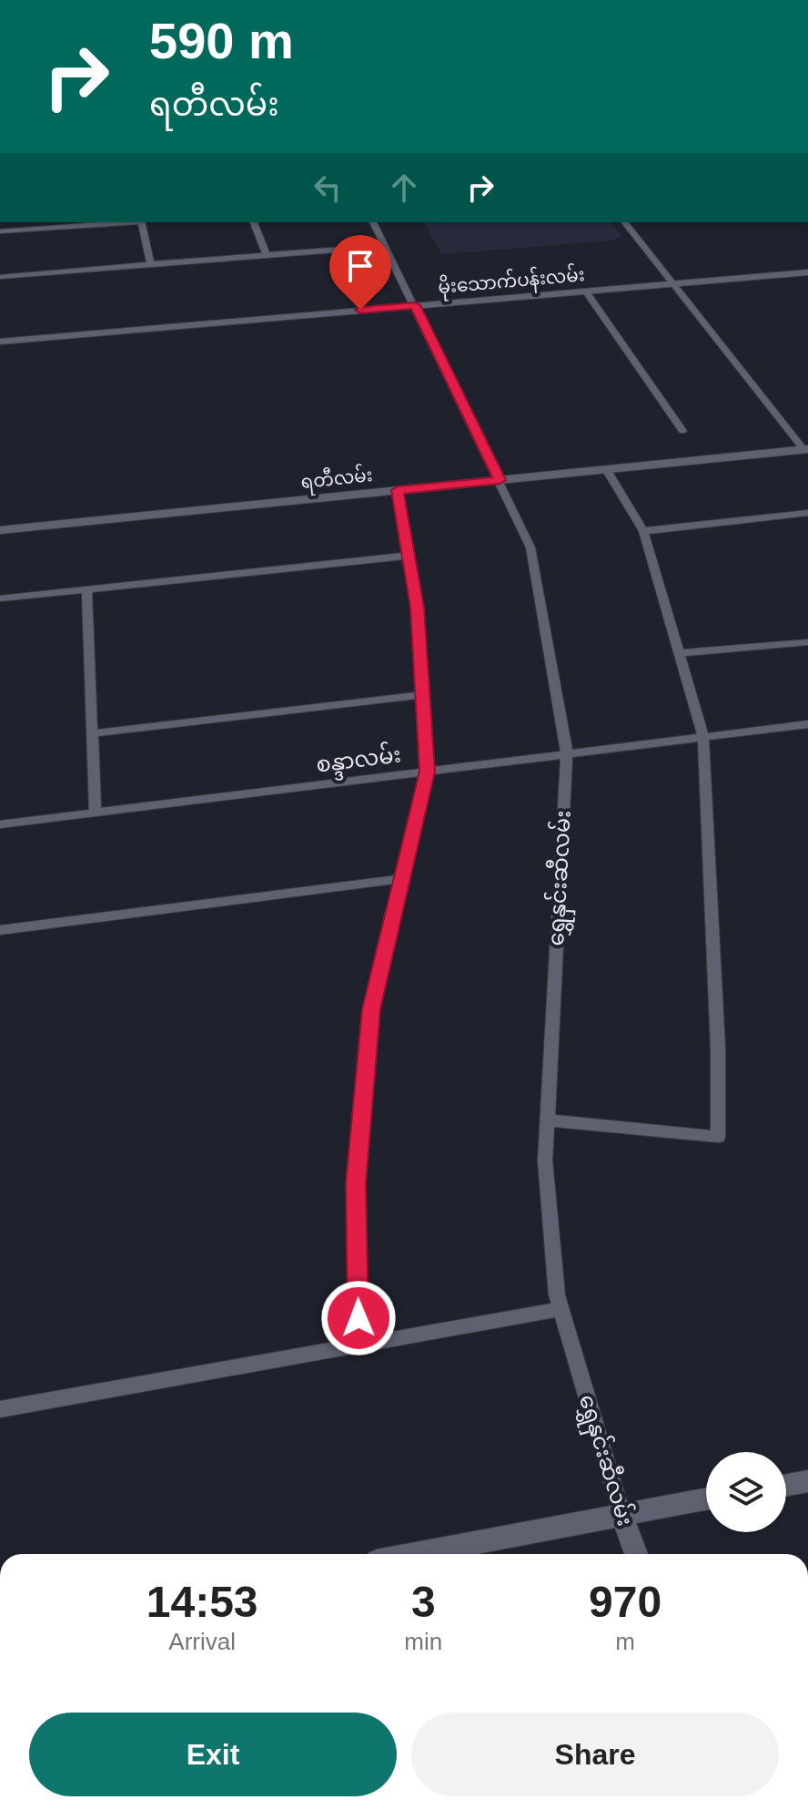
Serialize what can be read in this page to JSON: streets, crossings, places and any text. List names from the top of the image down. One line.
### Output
{"streets":{"street":["မိုးသောက်ပန်းလမ်း","ရတီလမ်း","စန္ဒာလမ်း","ရွှေနှင်းဆီလမ်း"]},"crossings":[["မိုးသောက်ပန်းလမ်း","ရွှေနှင်းဆီလမ်း"],["ရတီလမ်း","ရွှေနှင်းဆီလမ်း"],["စန္ဒာလမ်း","ရွှေနှင်းဆီလမ်း"]],"page":{"turn":["590 m","ရတီလမ်း"],"eta":["14:53","Arrival","3","min","970","m"],"buttons":["Exit","Share"]}}
